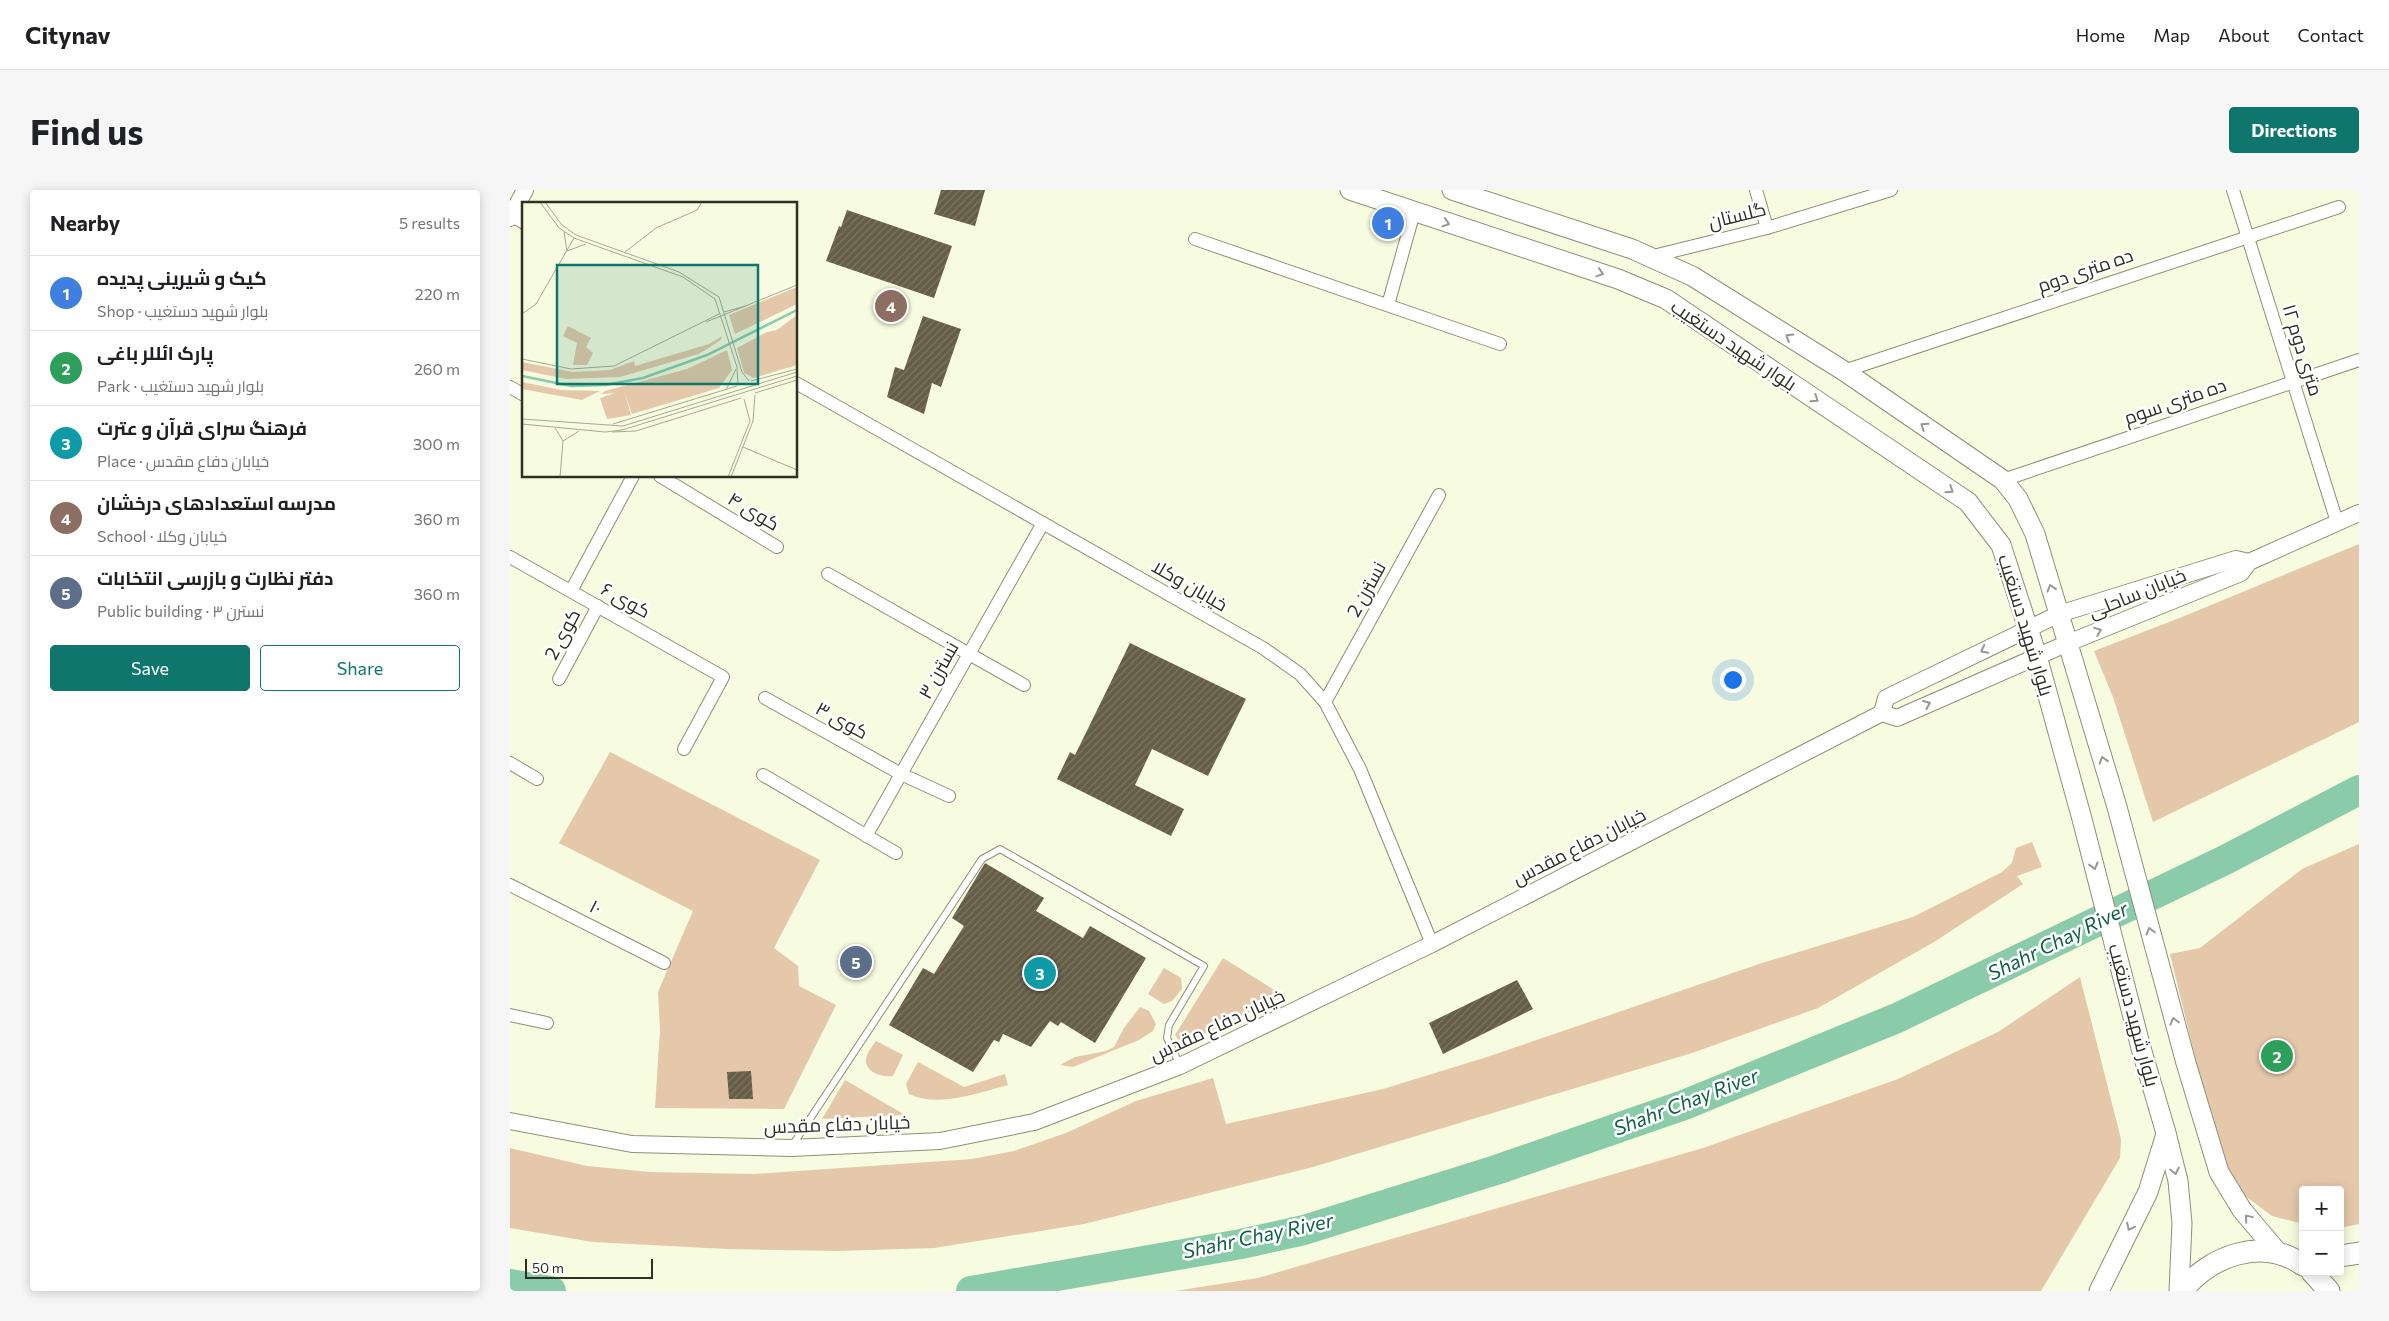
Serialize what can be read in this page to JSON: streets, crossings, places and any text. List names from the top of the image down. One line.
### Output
{"streets":{"main road":["بلوار شهید دستغیب"],"street":["گلستان","ده متری دوم","۱۲ متری دوم","ده متری سوم","کوی ۴","خیابان وکلا","نسترن 2","خیابان ساحلی","کوی ۶","کوی 2","نسترن ۳","کوی ۳","خیابان دفاع مقدس","۱۰"]},"crossings":[["گلستان","بلوار شهید دستغیب"],["ده متری دوم","بلوار شهید دستغیب"],["ده متری دوم","۱۲ متری دوم"],["بلوار شهید دستغیب","ده متری سوم"],["بلوار شهید دستغیب","خیابان ساحلی"],["بلوار شهید دستغیب","خیابان دفاع مقدس"],["۱۲ متری دوم","ده متری سوم"],["۱۲ متری دوم","خیابان ساحلی"],["خیابان وکلا","نسترن 2"],["خیابان وکلا","نسترن ۳"],["خیابان وکلا","خیابان دفاع مقدس"],["خیابان ساحلی","خیابان دفاع مقدس"],["کوی ۶","کوی 2"],["نسترن ۳","کوی ۳"]],"water":["Shahr Chay River"],"scale_bar":"50 m","page":{"header":"Citynav","nav":["Home","Map","About","Contact"],"buttons":["Directions",["Save","Share"]],"title":"Find us","heading":["Nearby","5 results"],"pins":["1","4","5","3","2"],"list":[{"mark":"1","name":"کیک و شیرینی پدیده","note":"Shop · بلوار شهید دستغیب","value":"220 m"},{"mark":"2","name":"پارک ائللر باغی","note":"Park · بلوار شهید دستغیب","value":"260 m"},{"mark":"3","name":"فرهنگ سرای قرآن و عترت","note":"Place · خیابان دفاع مقدس","value":"300 m"},{"mark":"4","name":"مدرسه استعدادهای درخشان","note":"School · خیابان وکلا","value":"360 m"},{"mark":"5","name":"دفتر نظارت و بازرسی انتخابات","note":"Public building · نسترن ۳","value":"360 m"}],"map_buttons":["+","−"],"scale":"50 m"}}
